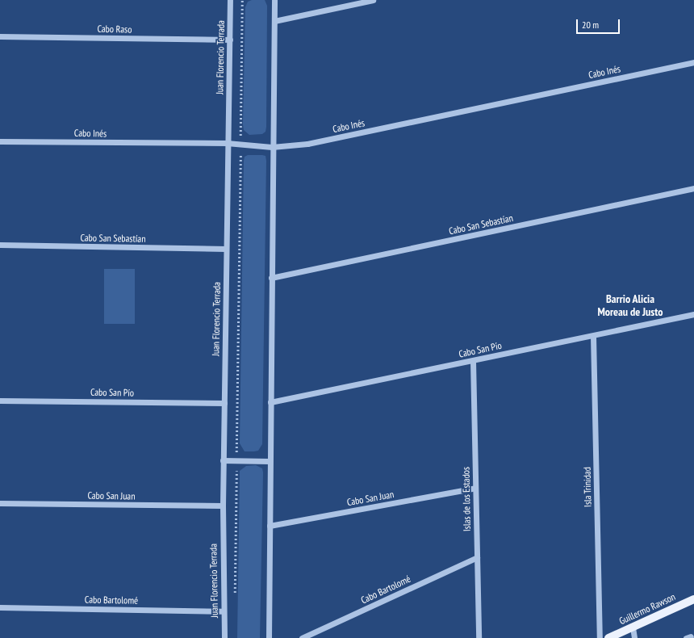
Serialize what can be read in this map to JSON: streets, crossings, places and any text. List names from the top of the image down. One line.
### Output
{"streets":{"main road":["Guillermo Rawson"],"street":["Cabo Raso","Juan Florencio Terrada","Cabo Inés","Cabo San Sebastían","Cabo San Pío","Isla Trinidad","Cabo San Juan","Islas de los Estados","Cabo Bartolomé"]},"crossings":[["Cabo Raso","Juan Florencio Terrada"],["Juan Florencio Terrada","Cabo Inés"],["Juan Florencio Terrada","Cabo San Sebastían"],["Juan Florencio Terrada","Cabo San Pío"],["Juan Florencio Terrada","Cabo San Juan"],["Juan Florencio Terrada","Cabo Bartolomé"],["Cabo San Pío","Isla Trinidad"],["Cabo San Pío","Islas de los Estados"],["Cabo San Juan","Islas de los Estados"],["Islas de los Estados","Cabo Bartolomé"]],"districts":["Barrio Alicia Moreau de Justo"],"scale_bar":"20 m"}
